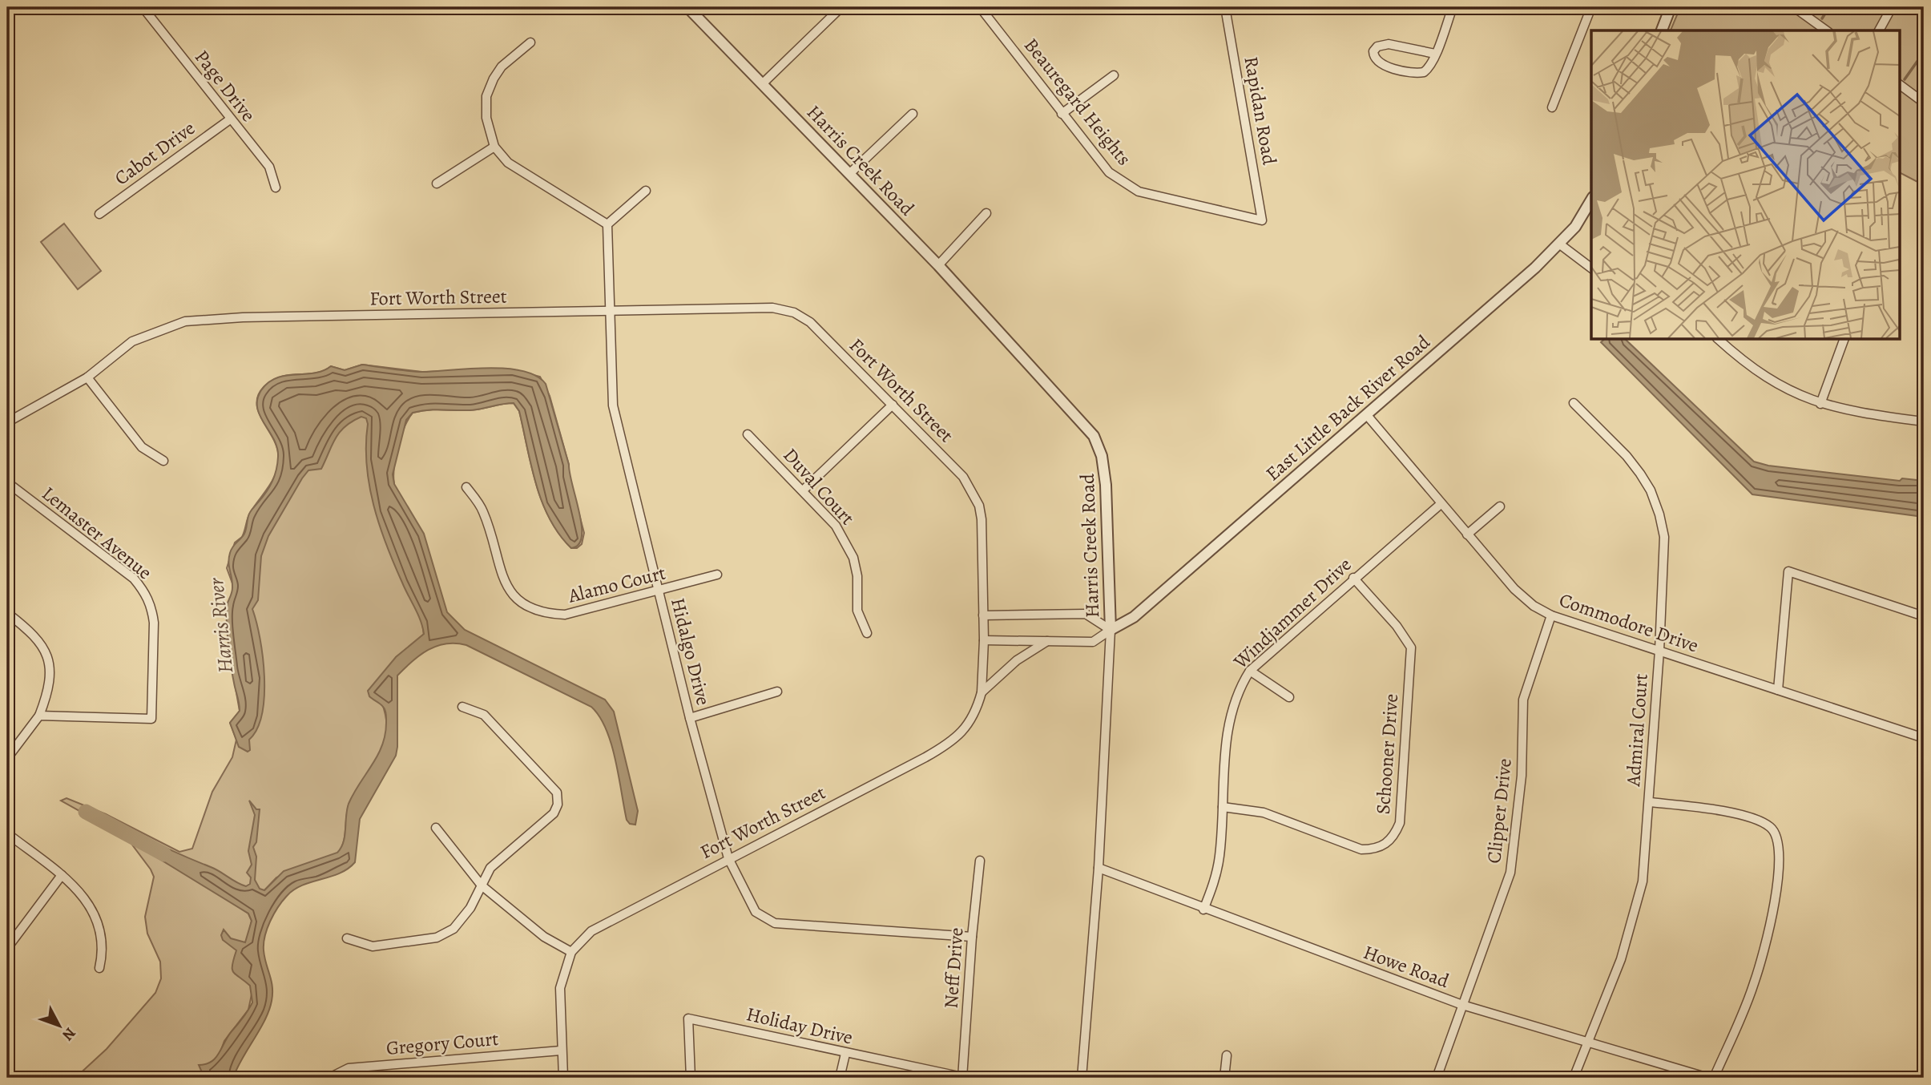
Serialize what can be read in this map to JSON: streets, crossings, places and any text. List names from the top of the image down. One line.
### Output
{"streets":{"street":["Page Drive","Beauregard Heights","Rapidan Road","Cabot Drive","Harris Creek Road","Fort Worth Street","East Little Back River Road","Duval Court","Lemaster Avenue","Alamo Court","Windjammer Drive","Commodore Drive","Hidalgo Drive","Admiral Court","Schooner Drive","Clipper Drive","Howe Road","Neff Drive","Holiday Drive","Gregory Court"]},"crossings":[["Page Drive","Cabot Drive"],["Beauregard Heights","Rapidan Road"],["Harris Creek Road","East Little Back River Road"],["Harris Creek Road","Howe Road"],["Fort Worth Street","East Little Back River Road"],["Fort Worth Street","Hidalgo Drive"],["Fort Worth Street","Gregory Court"],["East Little Back River Road","Commodore Drive"],["Alamo Court","Hidalgo Drive"],["Windjammer Drive","Commodore Drive"],["Windjammer Drive","Schooner Drive"],["Windjammer Drive","Howe Road"],["Commodore Drive","Admiral Court"],["Commodore Drive","Clipper Drive"],["Hidalgo Drive","Neff Drive"],["Admiral Court","Howe Road"],["Clipper Drive","Howe Road"],["Neff Drive","Holiday Drive"]],"water":["Harris River"],"north":"bottom right"}
